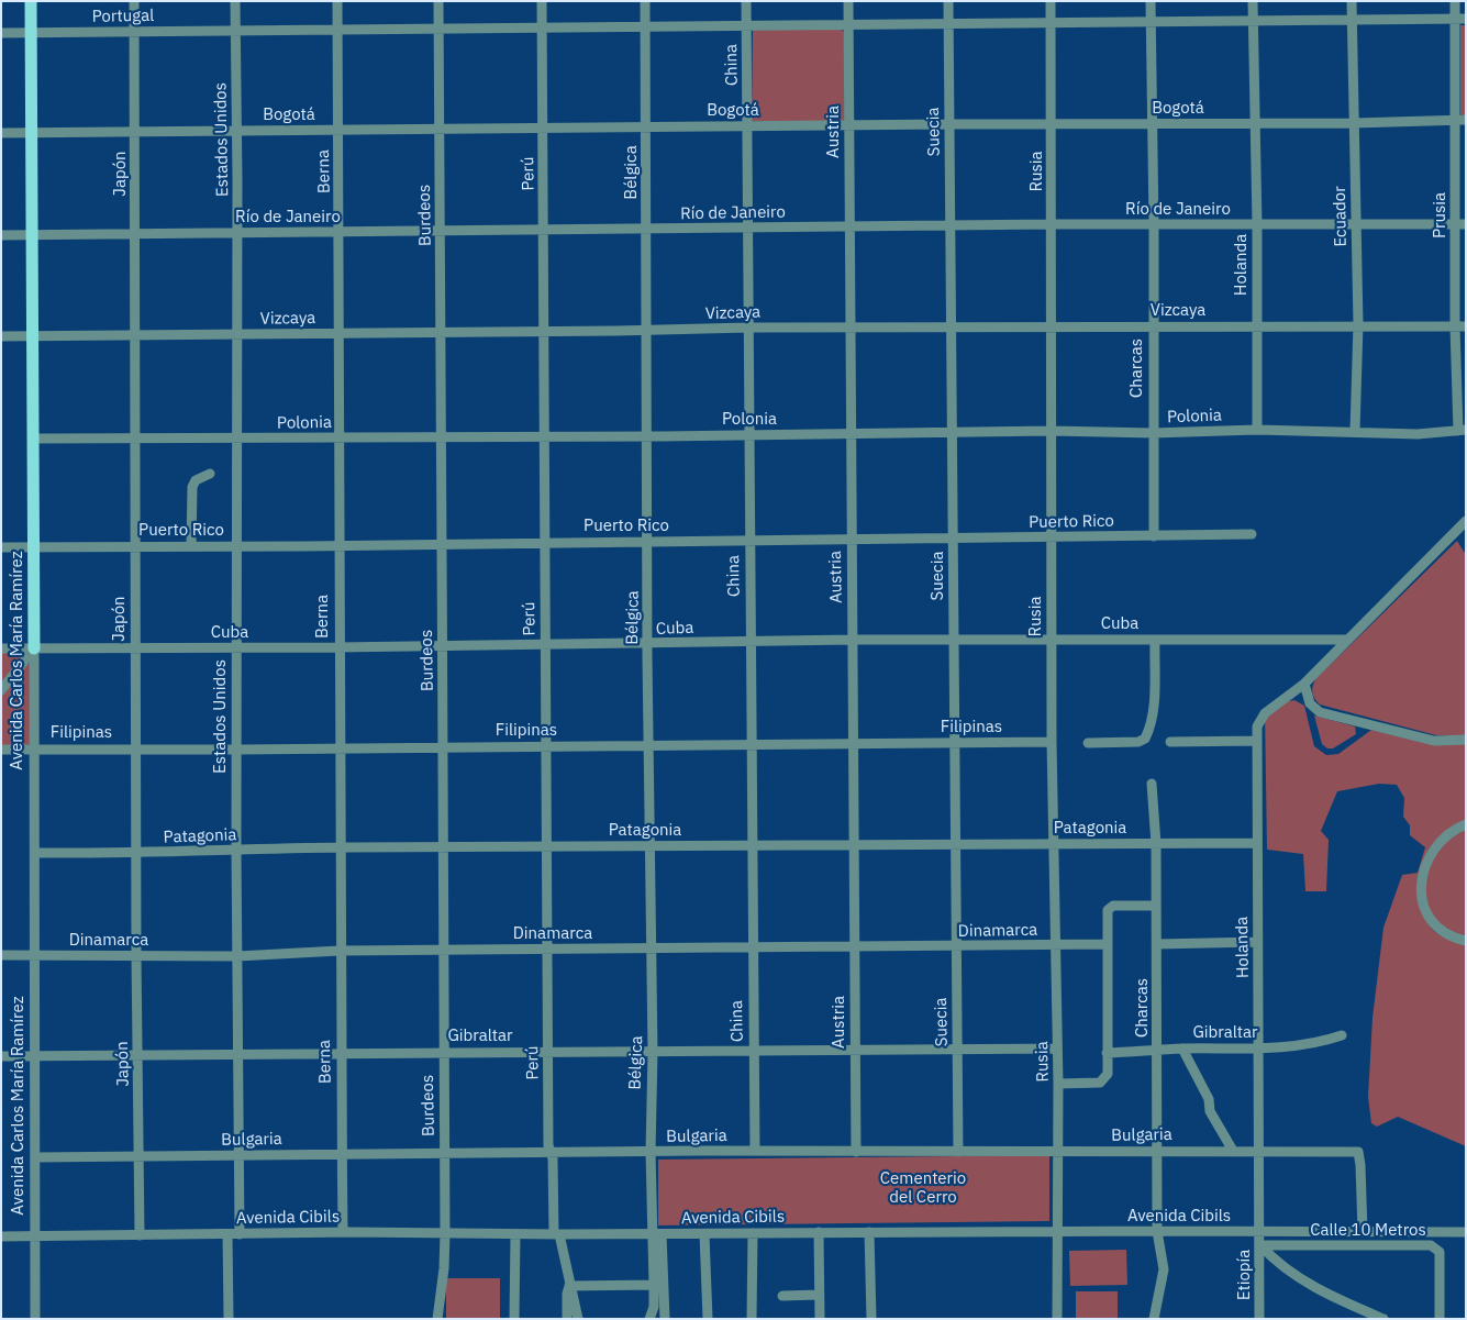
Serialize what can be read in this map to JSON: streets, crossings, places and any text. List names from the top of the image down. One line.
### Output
{"streets":{"main road":["Avenida Carlos María Ramírez"],"street":["Portugal","China","Bogotá","Austria","Suecia","Estados Unidos","Berna","Rusia","Bélgica","Japón","Perú","Río de Janeiro","Burdeos","Prusia","Ecuador","Holanda","Vizcaya","Charcas","Polonia","Puerto Rico","Cuba","Filipinas","Patagonia","Dinamarca","Gibraltar","Bulgaria","Avenida Cibils","Calle 10 Metros","Etiopía"]},"crossings":[["Portugal","China"],["Portugal","Austria"],["Portugal","Suecia"],["Portugal","Estados Unidos"],["Portugal","Berna"],["Portugal","Rusia"],["Portugal","Bélgica"],["Portugal","Japón"],["Portugal","Perú"],["Portugal","Burdeos"],["Portugal","Prusia"],["Portugal","Ecuador"],["Portugal","Holanda"],["Portugal","Charcas"],["Portugal","Avenida Carlos María Ramírez"],["China","Bogotá"],["China","Río de Janeiro"],["China","Vizcaya"],["China","Polonia"],["China","Puerto Rico"],["China","Cuba"],["China","Filipinas"],["China","Patagonia"],["China","Dinamarca"],["China","Gibraltar"],["China","Bulgaria"],["Bogotá","Austria"],["Bogotá","Suecia"],["Bogotá","Estados Unidos"],["Bogotá","Berna"],["Bogotá","Rusia"],["Bogotá","Bélgica"],["Bogotá","Japón"],["Bogotá","Perú"],["Bogotá","Burdeos"],["Bogotá","Prusia"],["Bogotá","Ecuador"],["Bogotá","Holanda"],["Bogotá","Charcas"],["Bogotá","Avenida Carlos María Ramírez"],["Austria","Río de Janeiro"],["Austria","Vizcaya"],["Austria","Polonia"],["Austria","Puerto Rico"],["Austria","Cuba"],["Austria","Filipinas"],["Austria","Patagonia"],["Austria","Dinamarca"],["Austria","Gibraltar"],["Austria","Bulgaria"],["Suecia","Río de Janeiro"],["Suecia","Vizcaya"],["Suecia","Polonia"],["Suecia","Puerto Rico"],["Suecia","Cuba"],["Suecia","Filipinas"],["Suecia","Patagonia"],["Suecia","Dinamarca"],["Suecia","Gibraltar"],["Suecia","Bulgaria"],["Estados Unidos","Río de Janeiro"],["Estados Unidos","Vizcaya"],["Estados Unidos","Polonia"],["Estados Unidos","Puerto Rico"],["Estados Unidos","Cuba"],["Estados Unidos","Filipinas"],["Estados Unidos","Patagonia"],["Estados Unidos","Dinamarca"],["Estados Unidos","Gibraltar"],["Estados Unidos","Bulgaria"],["Estados Unidos","Avenida Cibils"],["Berna","Río de Janeiro"],["Berna","Vizcaya"],["Berna","Polonia"],["Berna","Puerto Rico"],["Berna","Cuba"],["Berna","Filipinas"],["Berna","Patagonia"],["Berna","Dinamarca"],["Berna","Gibraltar"],["Berna","Bulgaria"],["Berna","Avenida Cibils"],["Rusia","Río de Janeiro"],["Rusia","Vizcaya"],["Rusia","Polonia"],["Rusia","Puerto Rico"],["Rusia","Cuba"],["Rusia","Filipinas"],["Rusia","Patagonia"],["Rusia","Dinamarca"],["Rusia","Gibraltar"],["Rusia","Bulgaria"],["Rusia","Avenida Cibils"],["Bélgica","Río de Janeiro"],["Bélgica","Vizcaya"],["Bélgica","Polonia"],["Bélgica","Puerto Rico"],["Bélgica","Cuba"],["Bélgica","Filipinas"],["Bélgica","Patagonia"],["Bélgica","Dinamarca"],["Bélgica","Gibraltar"],["Bélgica","Bulgaria"],["Bélgica","Avenida Cibils"],["Japón","Río de Janeiro"],["Japón","Vizcaya"],["Japón","Polonia"],["Japón","Puerto Rico"],["Japón","Cuba"],["Japón","Filipinas"],["Japón","Patagonia"],["Japón","Dinamarca"],["Japón","Gibraltar"],["Japón","Bulgaria"],["Japón","Avenida Cibils"],["Perú","Río de Janeiro"],["Perú","Vizcaya"],["Perú","Polonia"],["Perú","Puerto Rico"],["Perú","Cuba"],["Perú","Filipinas"],["Perú","Patagonia"],["Perú","Dinamarca"],["Perú","Gibraltar"],["Perú","Bulgaria"],["Perú","Avenida Cibils"],["Río de Janeiro","Burdeos"],["Río de Janeiro","Prusia"],["Río de Janeiro","Ecuador"],["Río de Janeiro","Holanda"],["Río de Janeiro","Charcas"],["Río de Janeiro","Avenida Carlos María Ramírez"],["Burdeos","Vizcaya"],["Burdeos","Polonia"],["Burdeos","Puerto Rico"],["Burdeos","Cuba"],["Burdeos","Filipinas"],["Burdeos","Patagonia"],["Burdeos","Dinamarca"],["Burdeos","Gibraltar"],["Burdeos","Bulgaria"],["Burdeos","Avenida Cibils"],["Prusia","Vizcaya"],["Prusia","Polonia"],["Ecuador","Vizcaya"],["Ecuador","Polonia"],["Holanda","Vizcaya"],["Holanda","Polonia"],["Holanda","Cuba"],["Holanda","Patagonia"],["Holanda","Gibraltar"],["Holanda","Bulgaria"],["Holanda","Avenida Cibils"],["Holanda","Etiopía"],["Vizcaya","Charcas"],["Vizcaya","Avenida Carlos María Ramírez"],["Charcas","Polonia"],["Charcas","Puerto Rico"],["Charcas","Patagonia"],["Charcas","Gibraltar"],["Charcas","Bulgaria"],["Charcas","Avenida Cibils"],["Polonia","Avenida Carlos María Ramírez"],["Puerto Rico","Avenida Carlos María Ramírez"],["Cuba","Avenida Carlos María Ramírez"],["Avenida Carlos María Ramírez","Filipinas"],["Avenida Carlos María Ramírez","Patagonia"],["Avenida Carlos María Ramírez","Dinamarca"],["Avenida Carlos María Ramírez","Gibraltar"],["Avenida Carlos María Ramírez","Bulgaria"],["Avenida Carlos María Ramírez","Avenida Cibils"],["Bulgaria","Avenida Cibils"],["Avenida Cibils","Etiopía"],["Calle 10 Metros","Etiopía"]],"parks":["Cementerio del Cerro"]}
